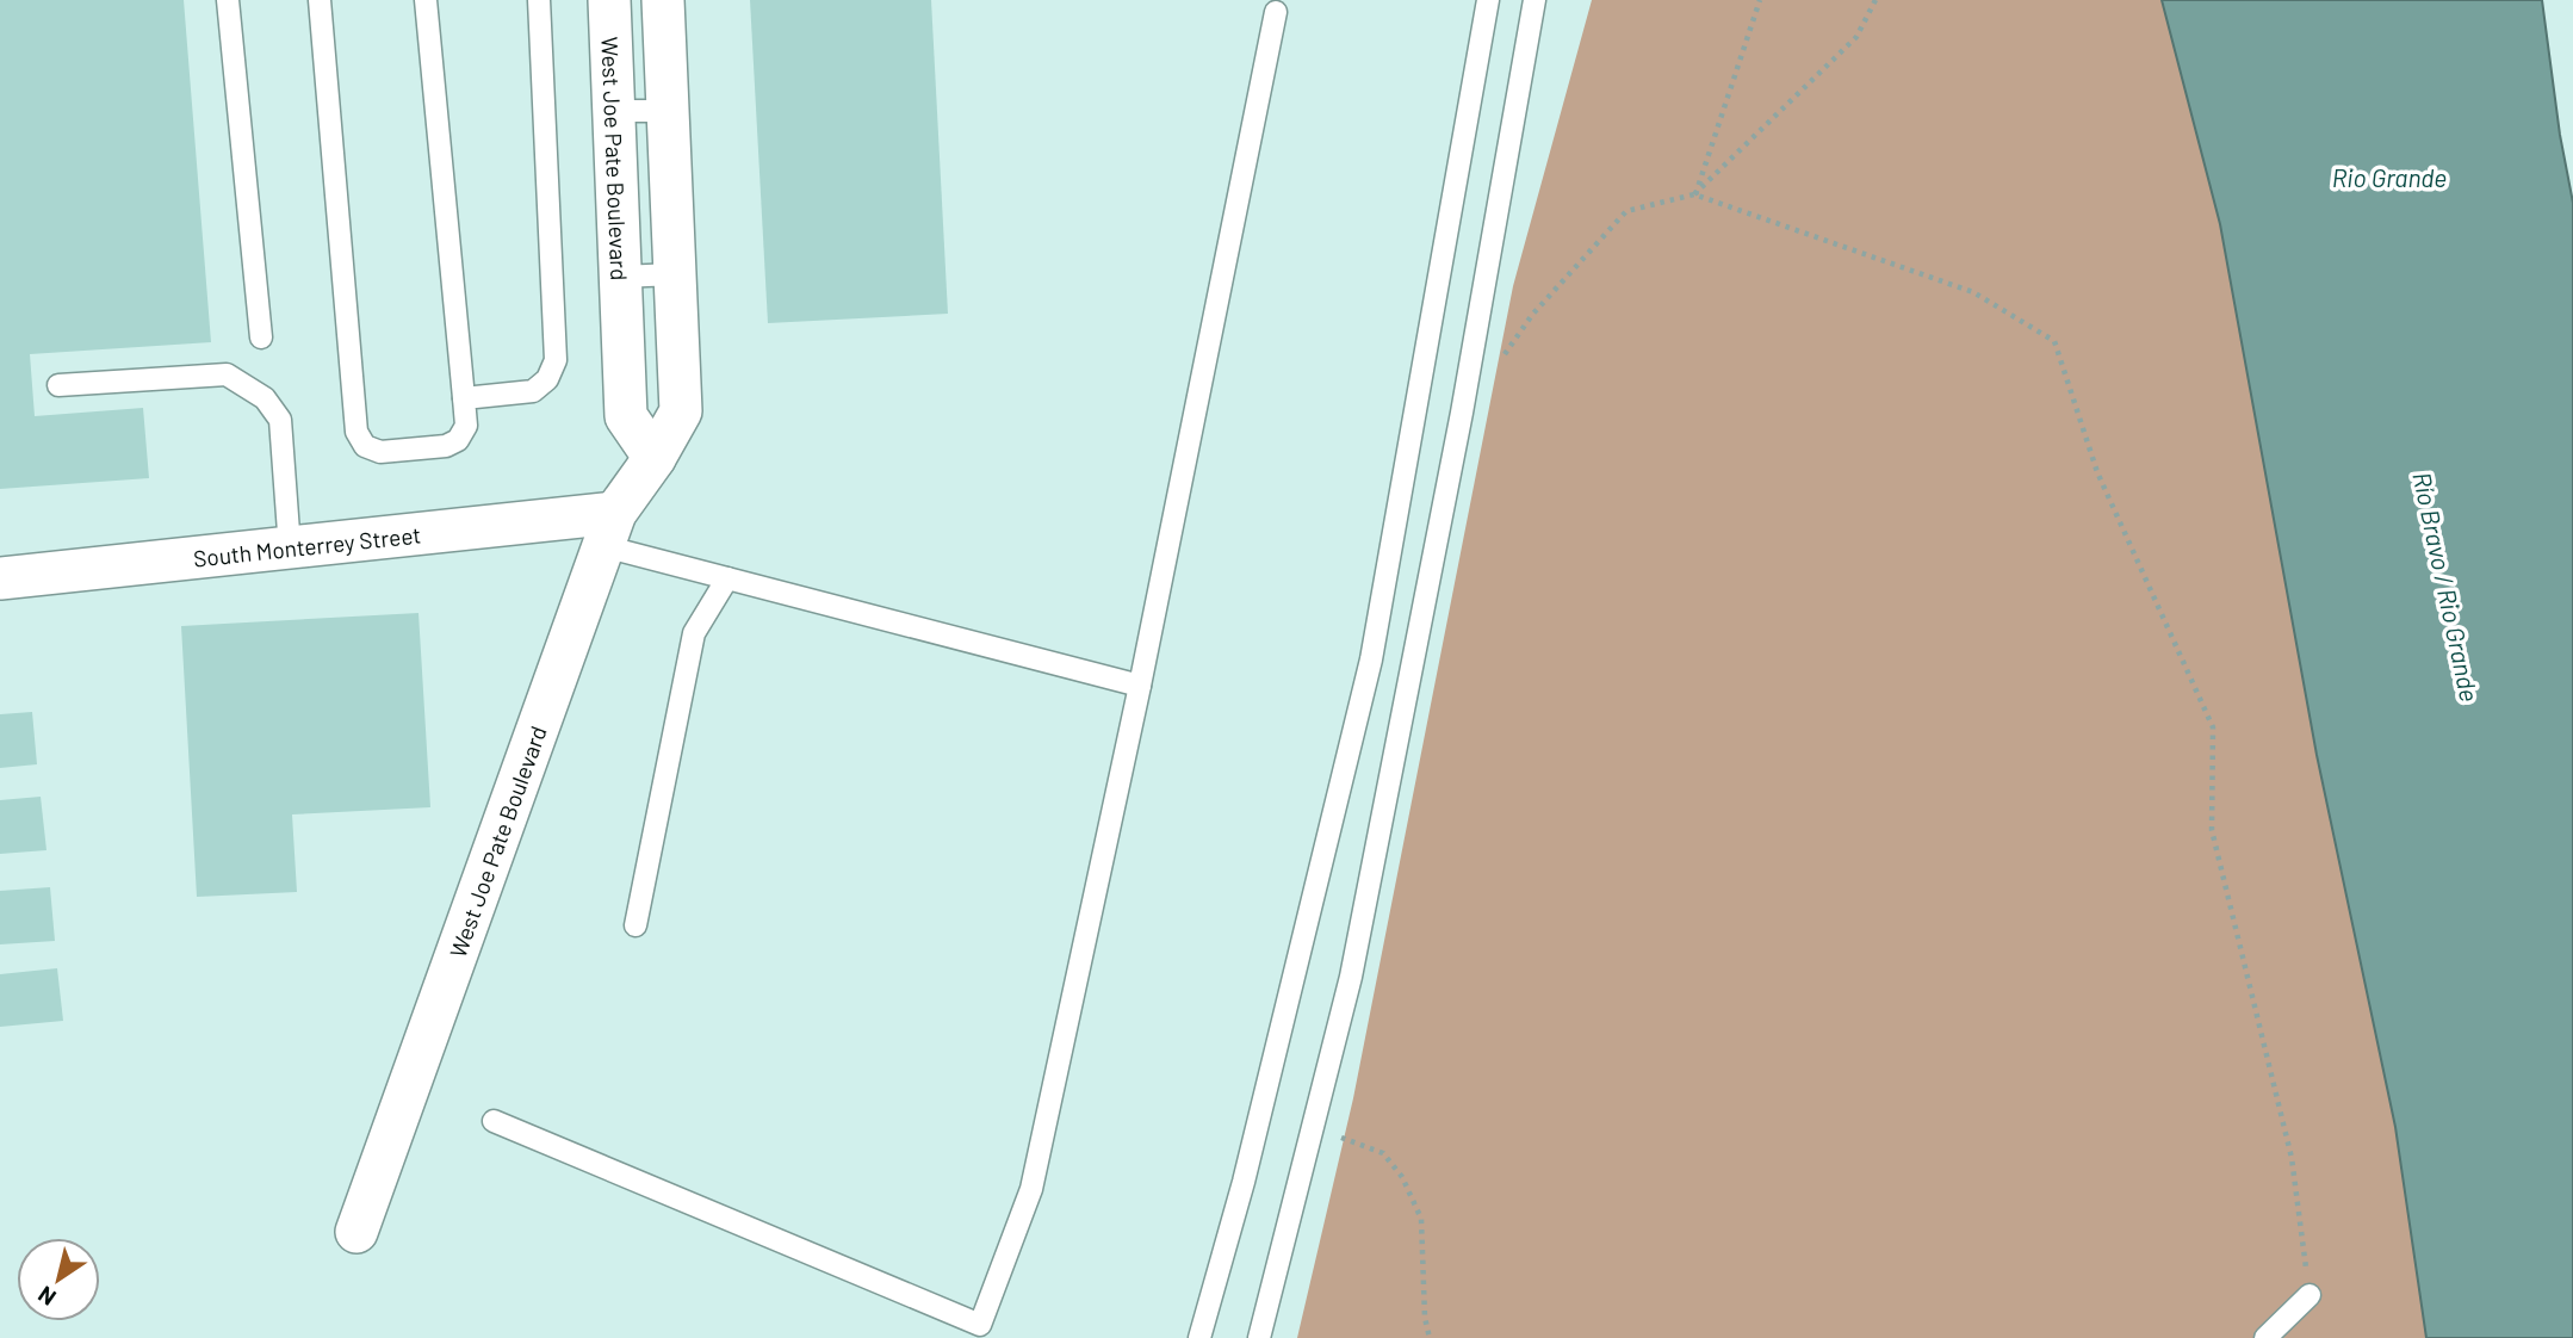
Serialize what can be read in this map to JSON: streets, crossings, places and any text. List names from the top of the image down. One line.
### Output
{"streets":{"street":["West Joe Pate Boulevard","South Monterrey Street"]},"crossings":[["West Joe Pate Boulevard","South Monterrey Street"]],"water":["Rio Grande","Río Bravo / Rio Grande"],"north":"bottom left"}
